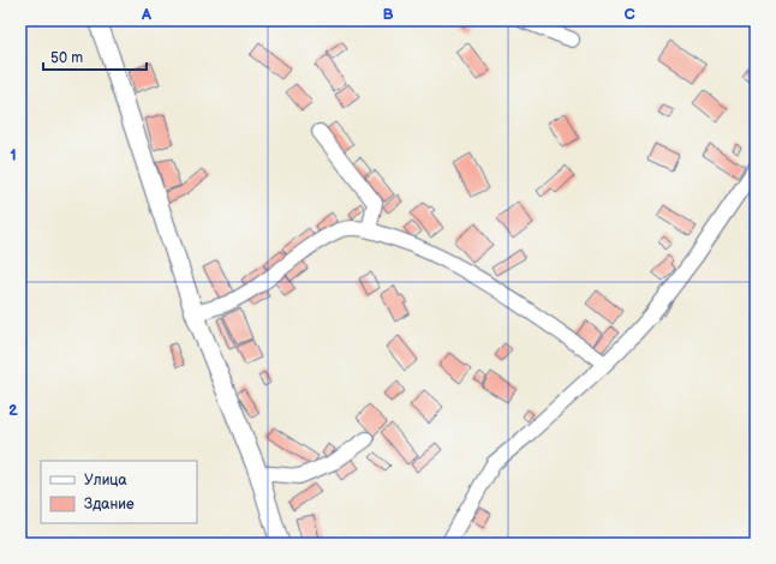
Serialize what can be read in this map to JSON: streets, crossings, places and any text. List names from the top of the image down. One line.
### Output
{"legend":["Улица","Здание"],"scale_bar":"50 m","grid":{"columns":["A","B","C"],"rows":["1","2"]}}
